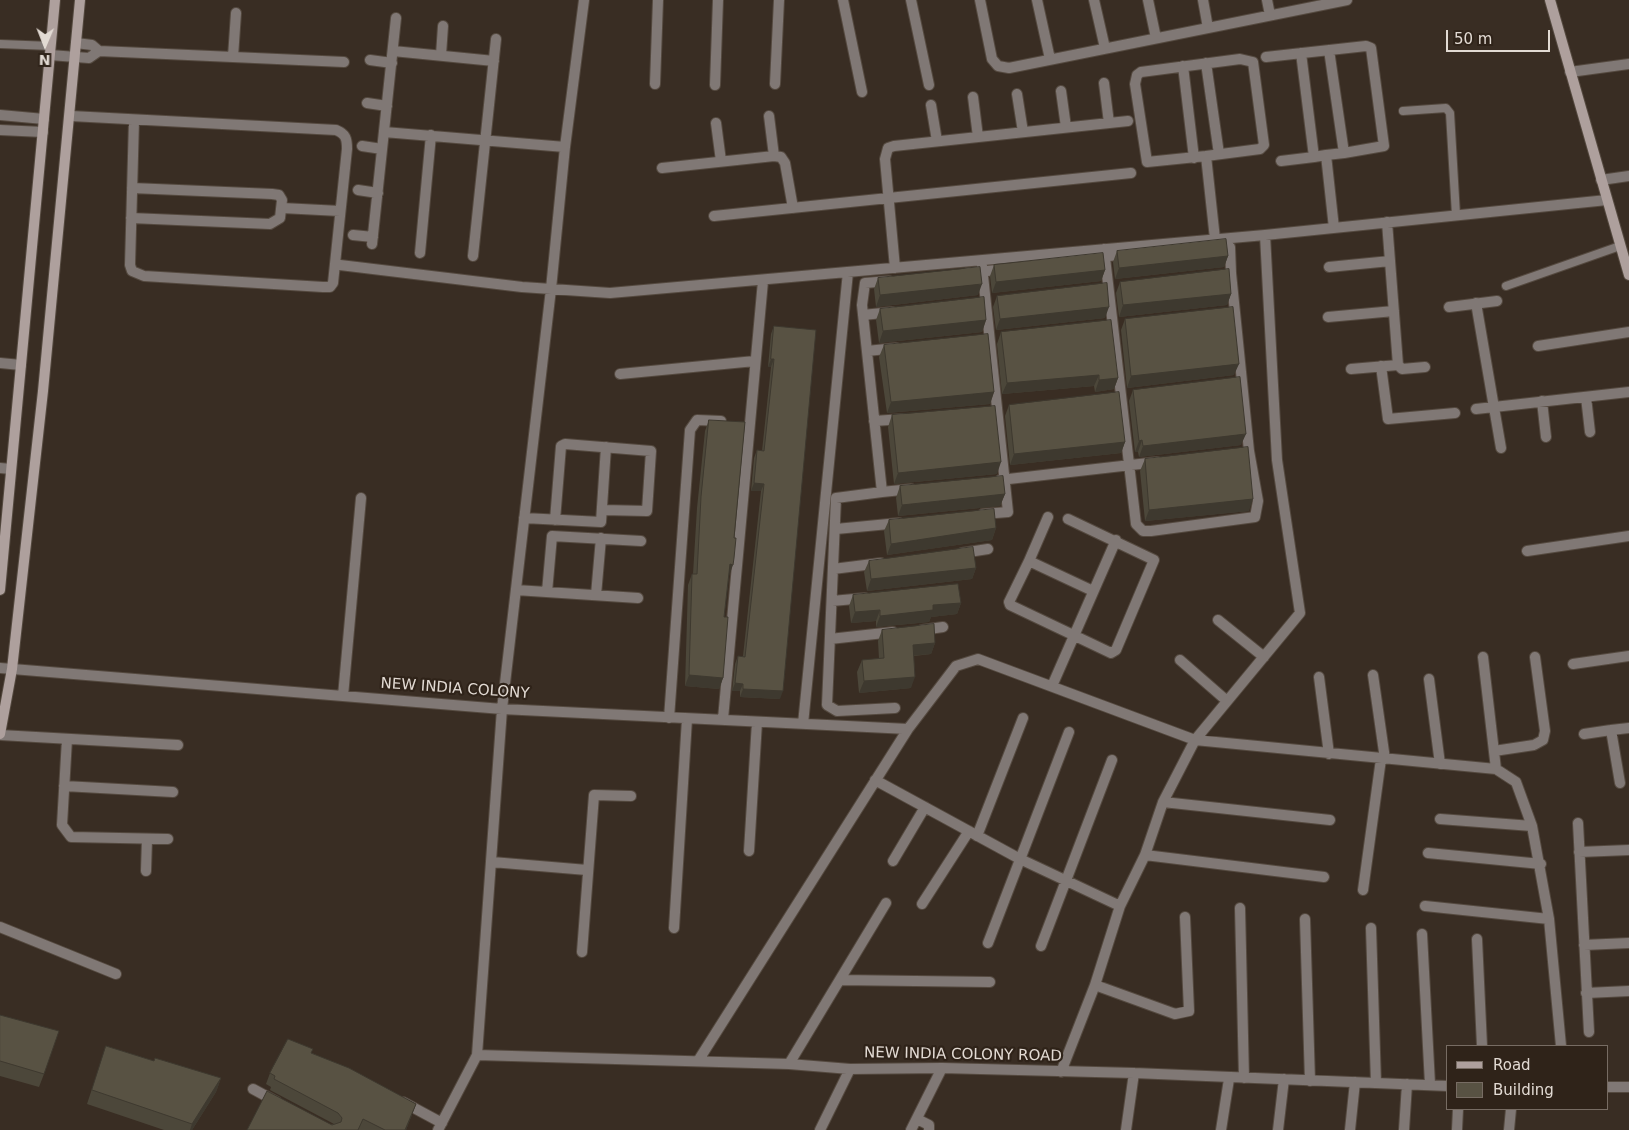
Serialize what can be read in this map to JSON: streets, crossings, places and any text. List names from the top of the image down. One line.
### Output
{"streets":{"street":["NEW INDIA COLONY","NEW INDIA COLONY ROAD"]},"legend":["Road","Building"],"scale_bar":"50 m","north":"bottom"}
